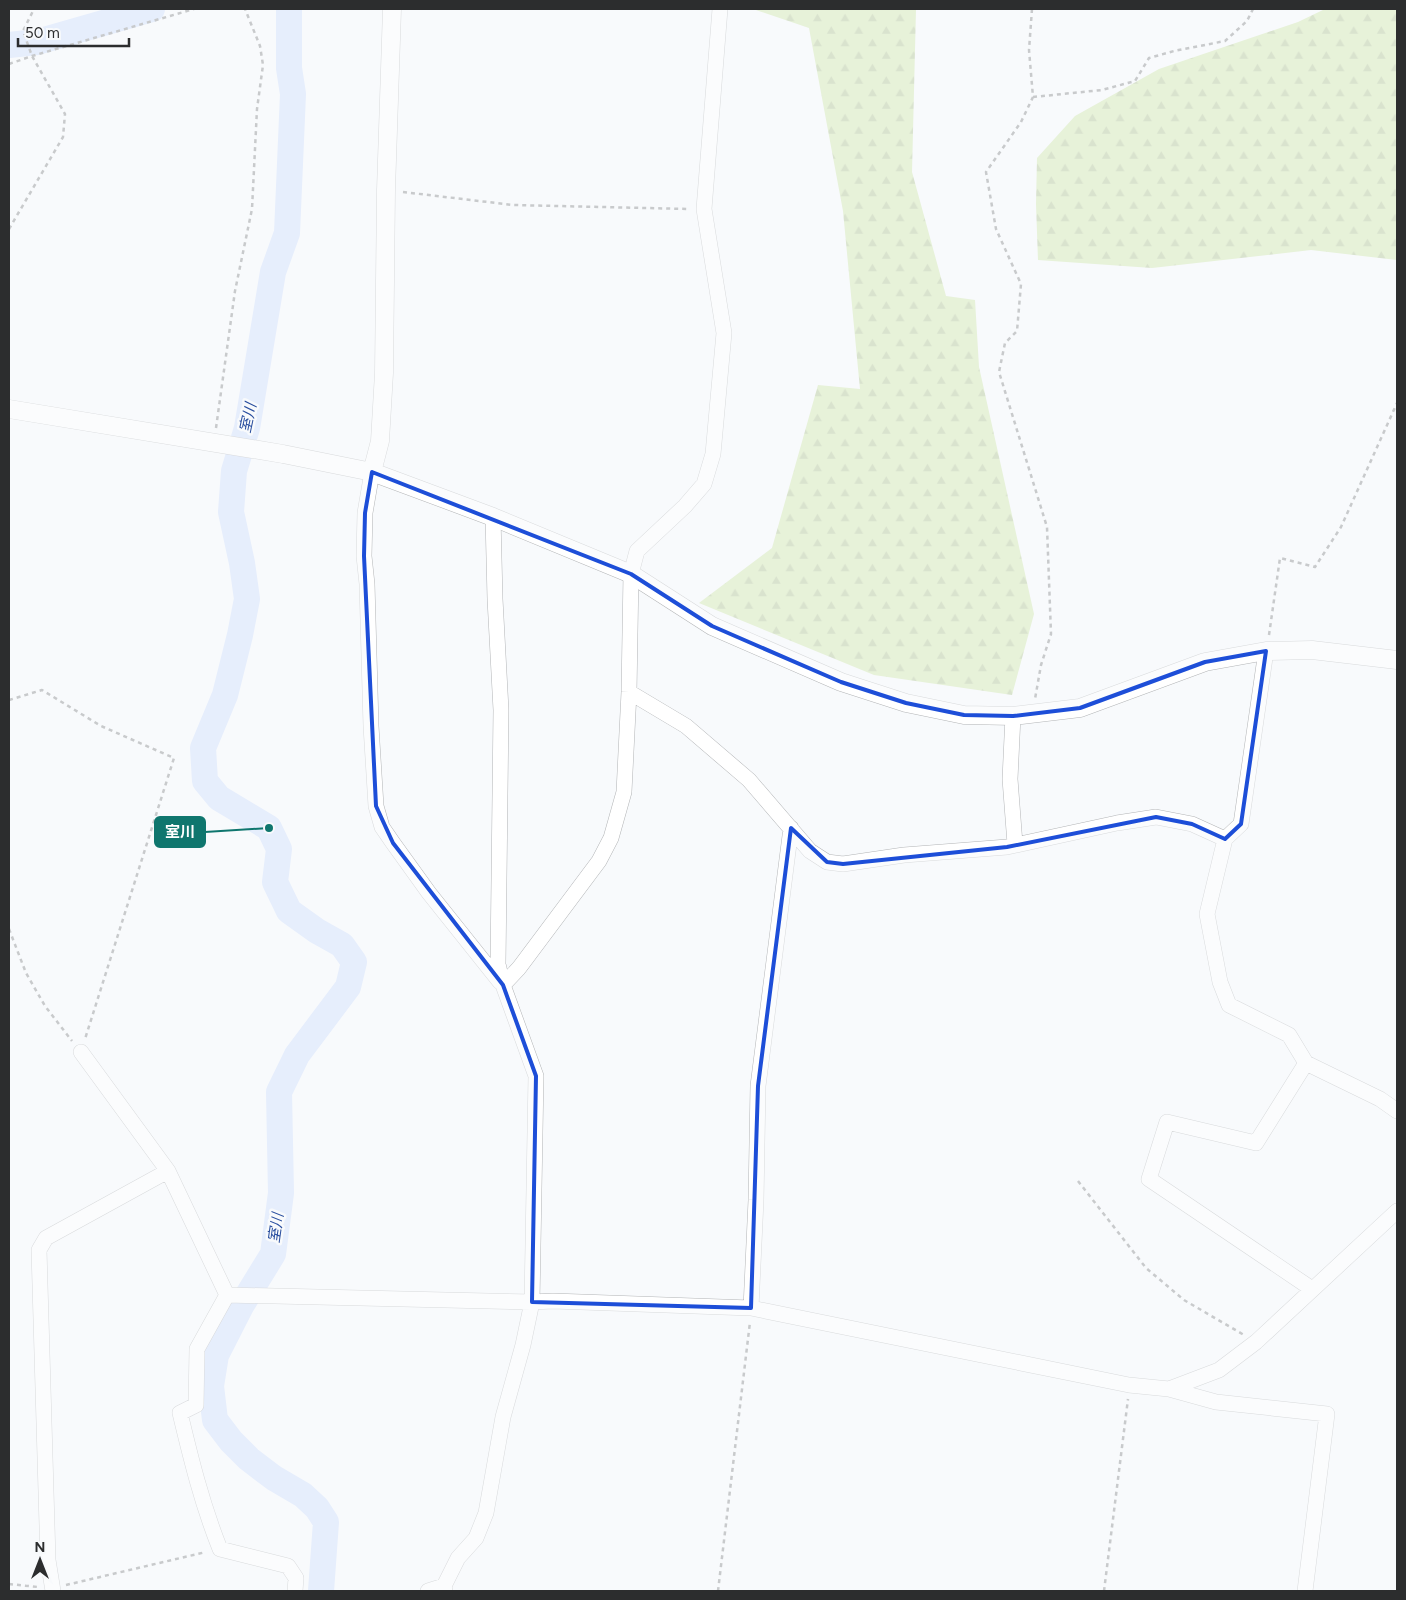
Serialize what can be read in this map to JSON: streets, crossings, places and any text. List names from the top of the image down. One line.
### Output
{"water":["室川"],"places":["室川"],"scale_bar":"50 m","north":"top"}
